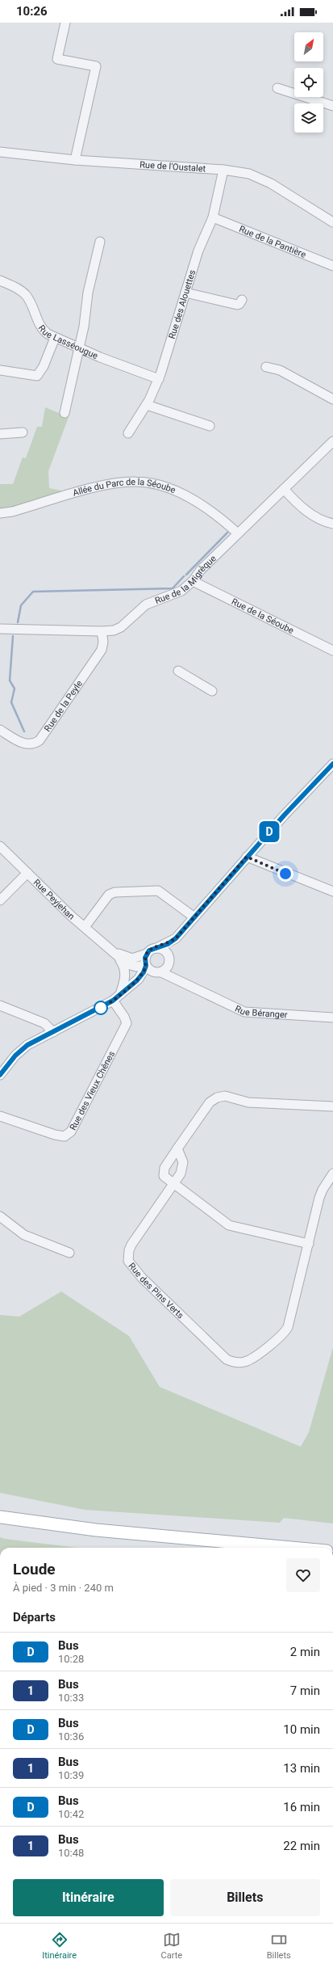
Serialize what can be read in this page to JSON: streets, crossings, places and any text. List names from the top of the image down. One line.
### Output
{"streets":{"street":["Rue de l'Oustalet","Rue de la Pantière","Rue des Alouettes","Rue Lasséougue","Allée du Parc de la Séoube","Rue de la Migrèque","Rue de la Séoube","Rue de la Peyle","Rue Peyjehan","Rue Béranger","Rue des Vieux Chênes","Rue des Pins Verts"]},"crossings":[["Rue de l'Oustalet","Rue des Alouettes"],["Rue de la Pantière","Rue des Alouettes"],["Rue des Alouettes","Rue Lasséougue"],["Allée du Parc de la Séoube","Rue de la Migrèque"],["Rue de la Migrèque","Rue de la Séoube"],["Rue de la Migrèque","Rue de la Peyle"],["Rue Peyjehan","Rue Béranger"],["Rue Peyjehan","Rue des Vieux Chênes"]],"lines":["bus line D"],"north":"top right","page":{"status":"10:26","on_map":"D","heading":[["Loude","À pied · 3 min · 240 m"],"Départs"],"list":[{"mark":"D","name":"Bus","note":"10:28","value":"2 min"},{"mark":"1","name":"Bus","note":"10:33","value":"7 min"},{"mark":"D","name":"Bus","note":"10:36","value":"10 min"},{"mark":"1","name":"Bus","note":"10:39","value":"13 min"},{"mark":"D","name":"Bus","note":"10:42","value":"16 min"},{"mark":"1","name":"Bus","note":"10:48","value":"22 min"}],"buttons":["Itinéraire","Billets"],"tabs":["Itinéraire","Carte","Billets"]}}
